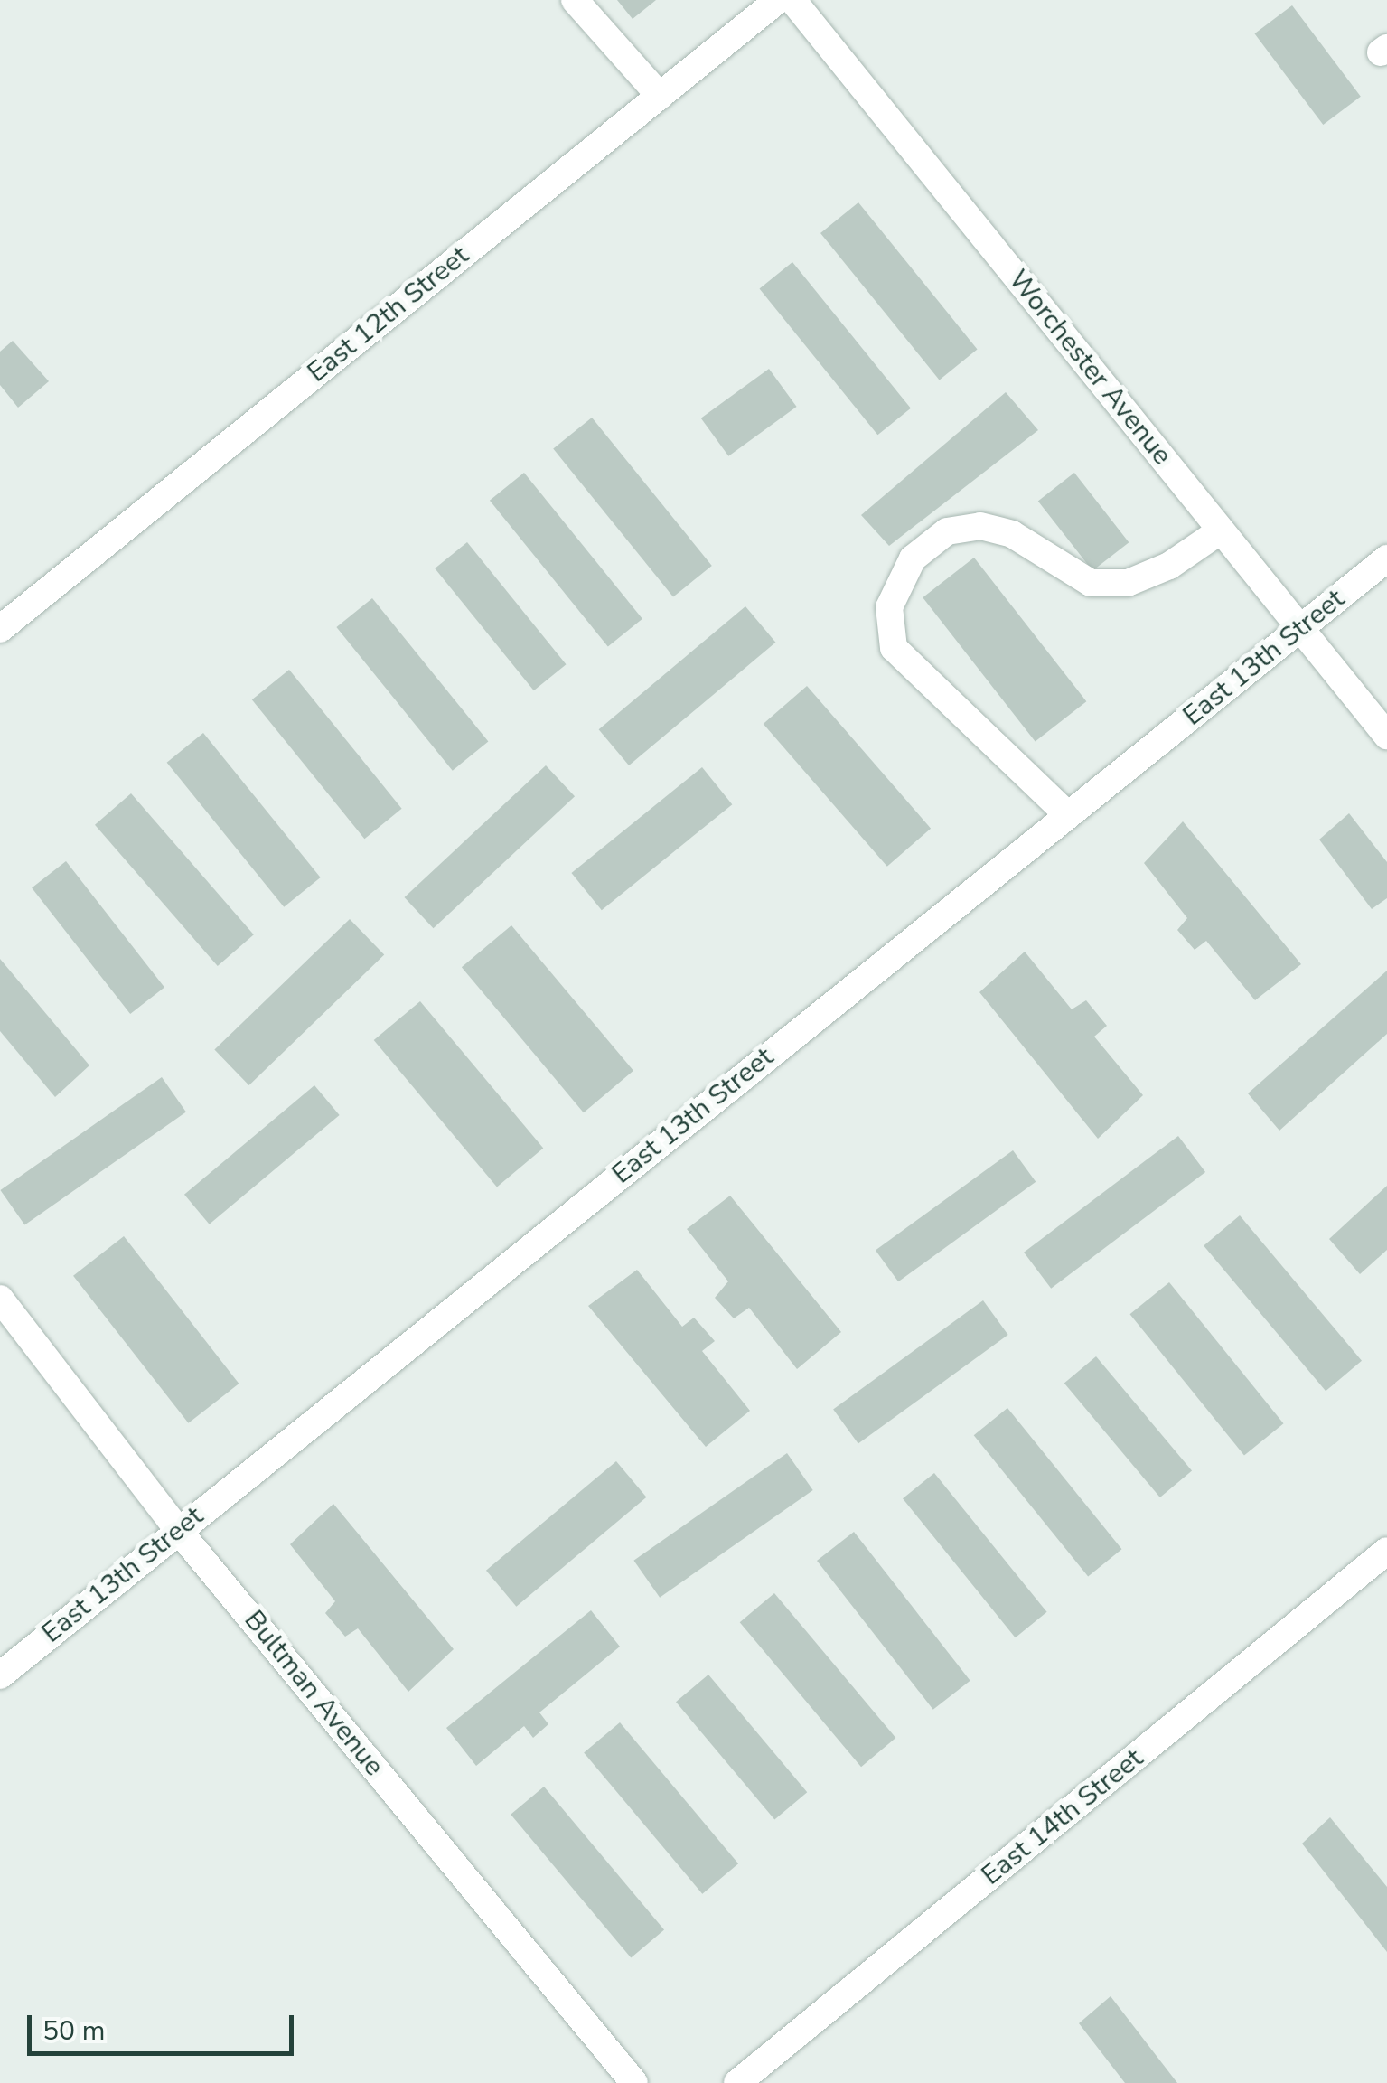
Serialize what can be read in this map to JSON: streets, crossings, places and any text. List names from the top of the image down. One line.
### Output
{"streets":{"street":["East 12th Street","Worchester Avenue","East 13th Street","Bultman Avenue","East 14th Street"]},"crossings":[["Worchester Avenue","East 13th Street"],["East 13th Street","Bultman Avenue"]],"scale_bar":"50 m"}
